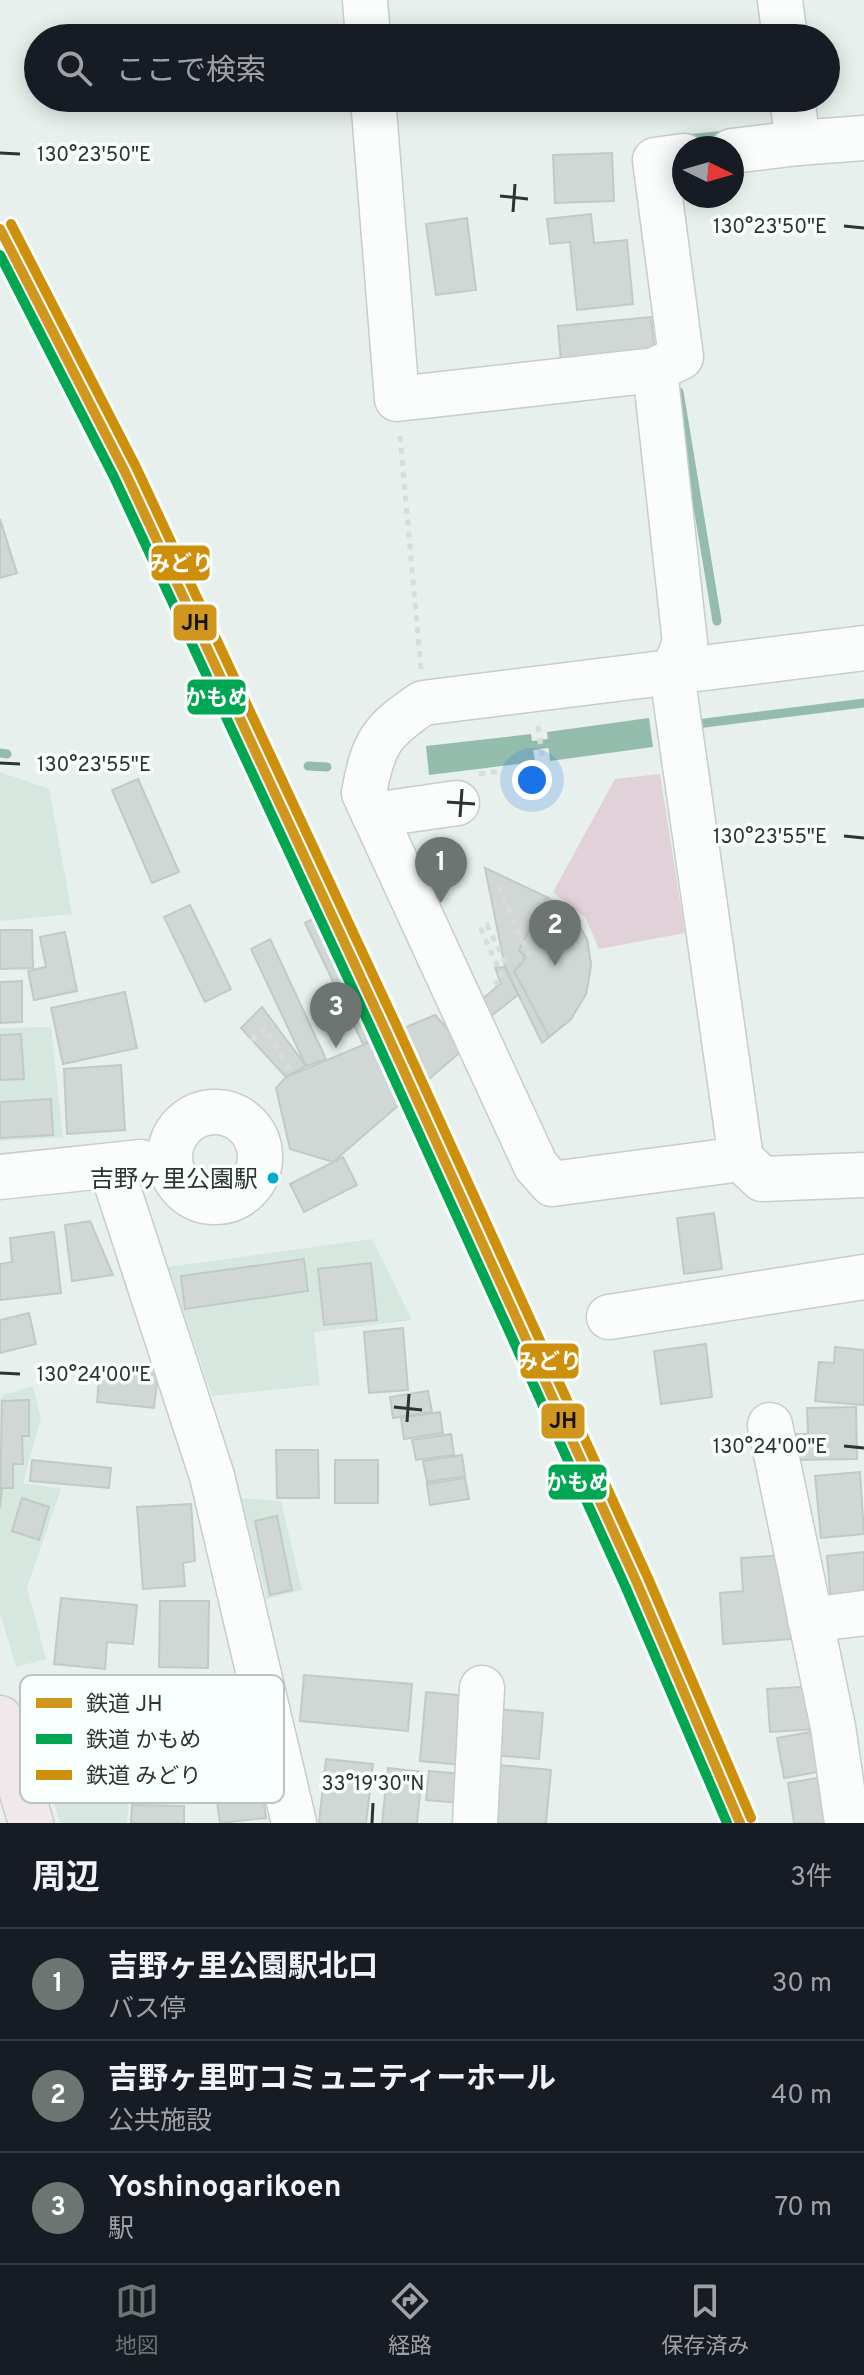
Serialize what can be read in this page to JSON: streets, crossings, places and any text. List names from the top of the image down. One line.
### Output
{"places":["吉野ヶ里公園駅"],"lines":["rail line みどり","rail line JH","rail line かもめ"],"legend":["鉄道 JH","鉄道 かもめ","鉄道 みどり"],"north":"right","page":{"search":"ここで検索","pins":["1","2","3"],"heading":["周辺","3件"],"list":[{"mark":"1","name":"吉野ヶ里公園駅北口","note":"バス停","value":"30 m"},{"mark":"2","name":"吉野ヶ里町コミュニティーホール","note":"公共施設","value":"40 m"},{"mark":"3","name":"Yoshinogarikoen","note":"駅","value":"70 m"}],"nav":["地図","経路","保存済み"]},"coordinates":["130°23'50\"E","130°23'55\"E","130°24'00\"E","33°19'30\"N"]}
